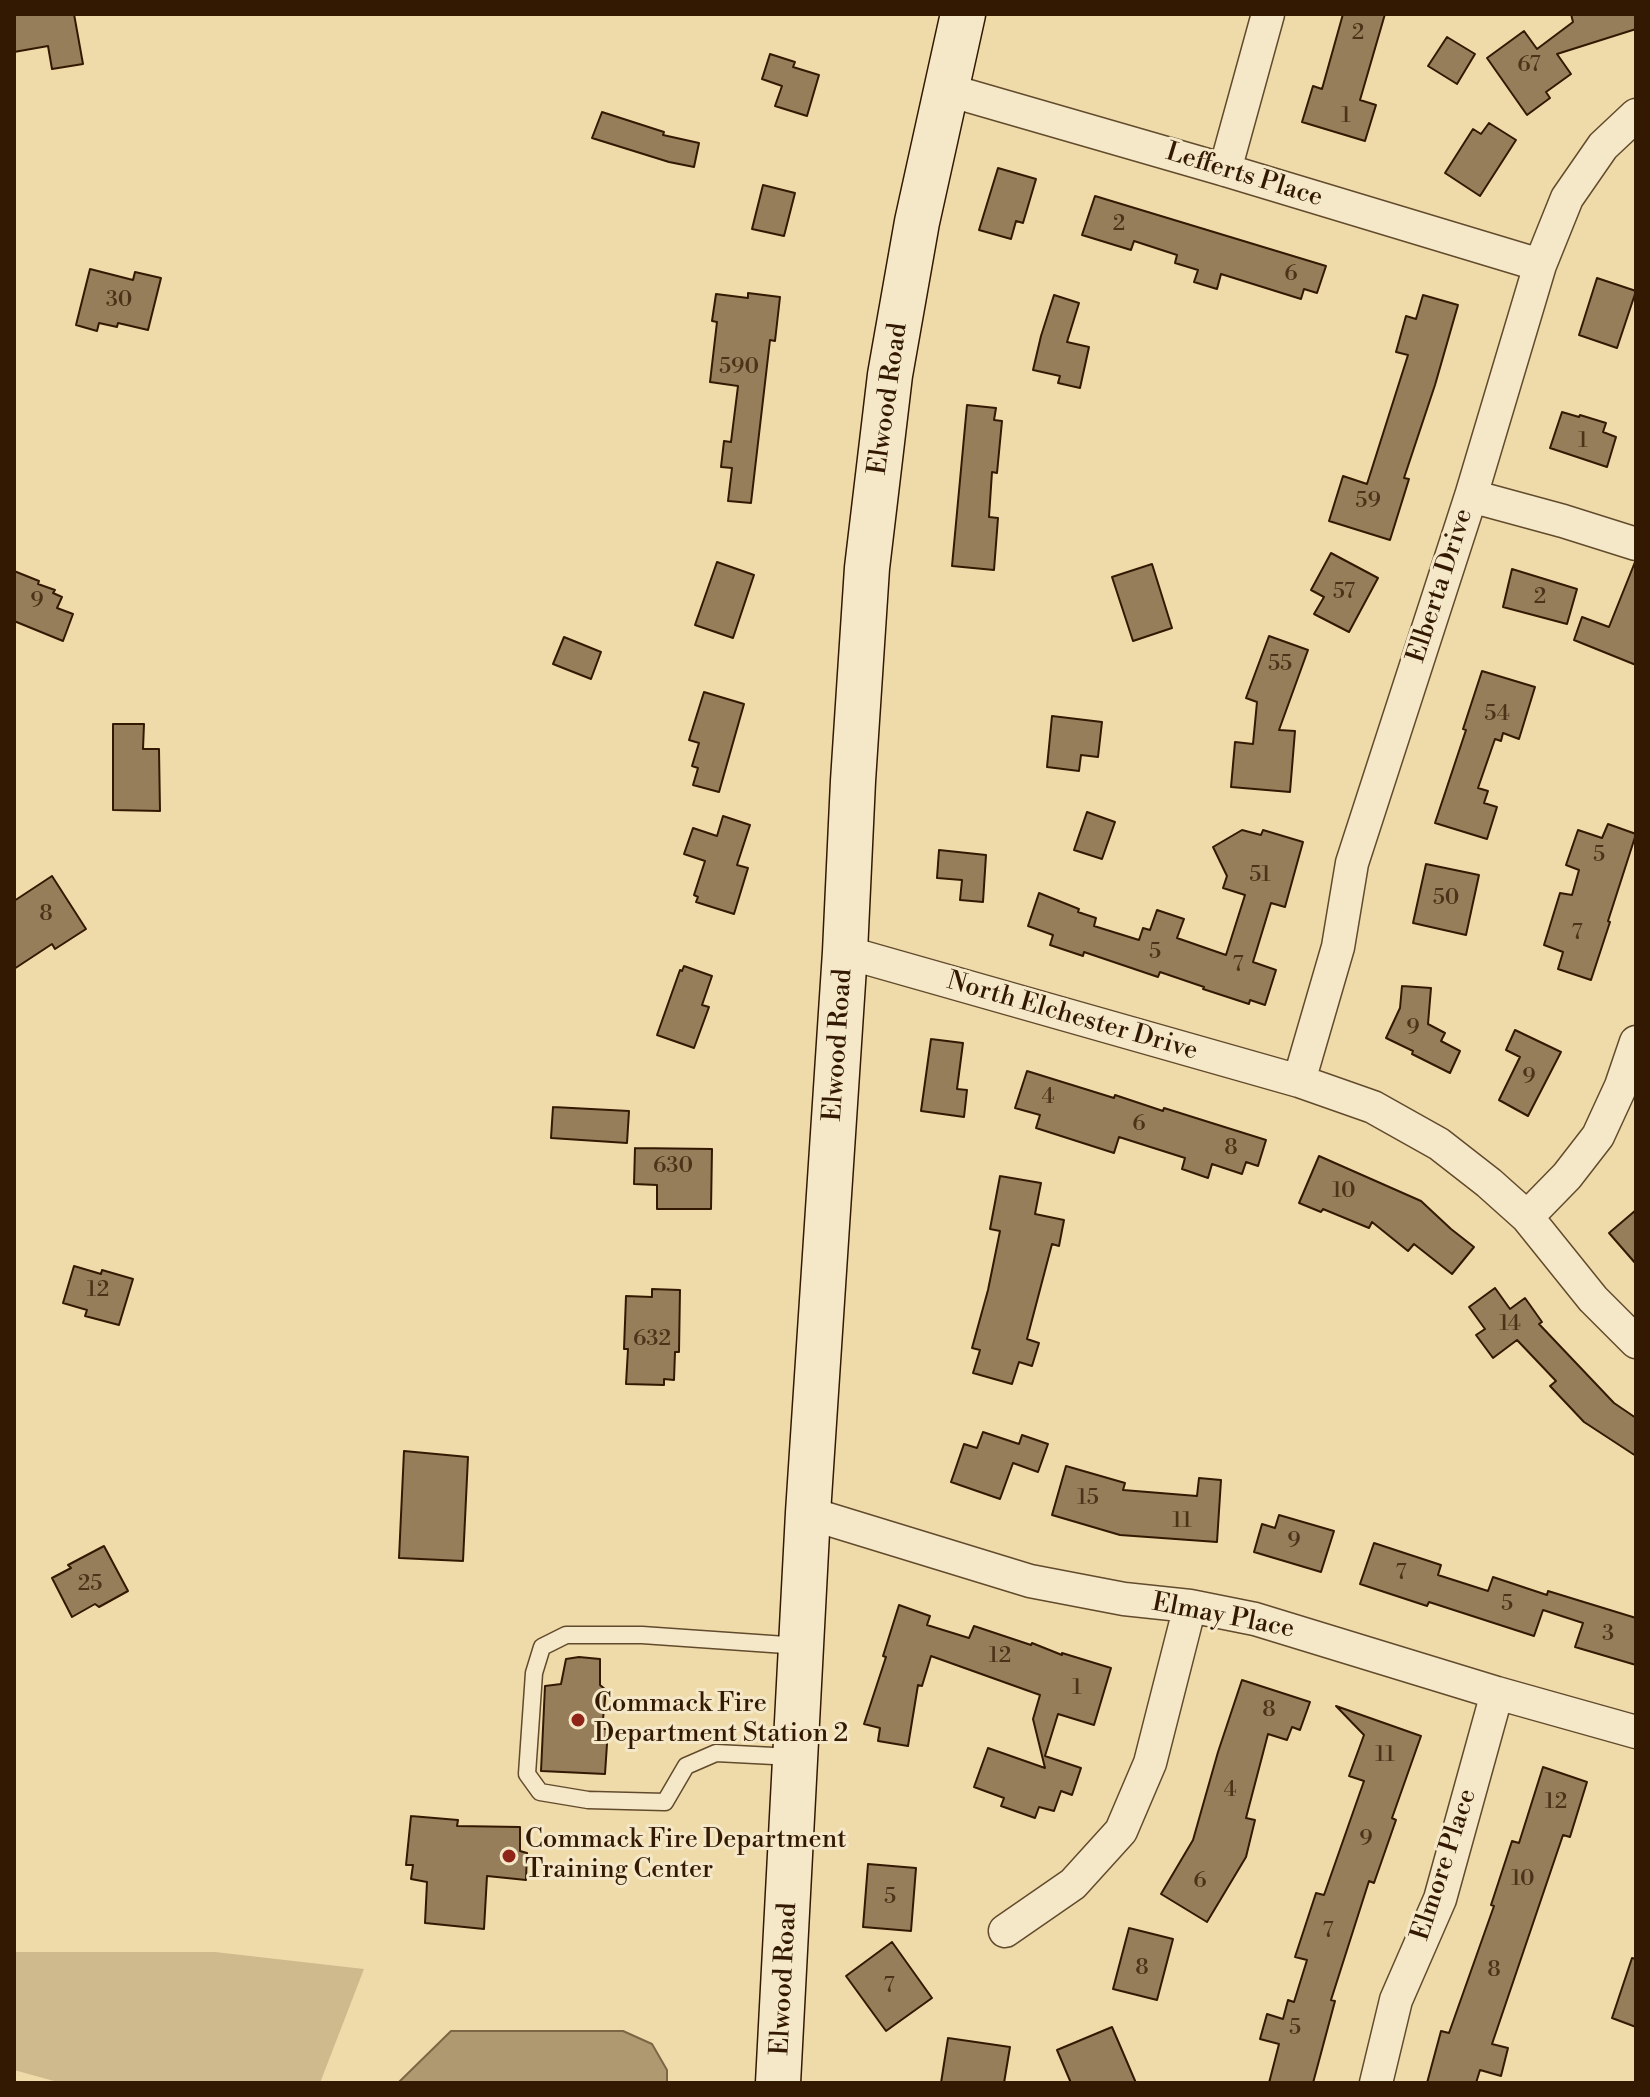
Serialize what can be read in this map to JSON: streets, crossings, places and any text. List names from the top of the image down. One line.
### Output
{"streets":{"main road":["Elwood Road"],"street":["Lefferts Place","Elberta Drive","North Elchester Drive","Elmay Place","Elmore Place"]},"crossings":[["Lefferts Place","Elwood Road"],["Lefferts Place","Elberta Drive"],["Elwood Road","North Elchester Drive"],["Elwood Road","Elmay Place"],["Elberta Drive","North Elchester Drive"],["Elmay Place","Elmore Place"]],"places":["Commack Fire Department Station 2","Commack Fire Department Training Center"],"house_numbers":["2","67","1","2","6","30","590","1","59","57","2","9","55","54","5","51","50","8","7","5","7","9","9","4","6","8","630","10","12","14","632","15","11","9","7","25","5","3","12","1","8","11","4","12","9","10","6","5","7","8","8","7","5"]}
